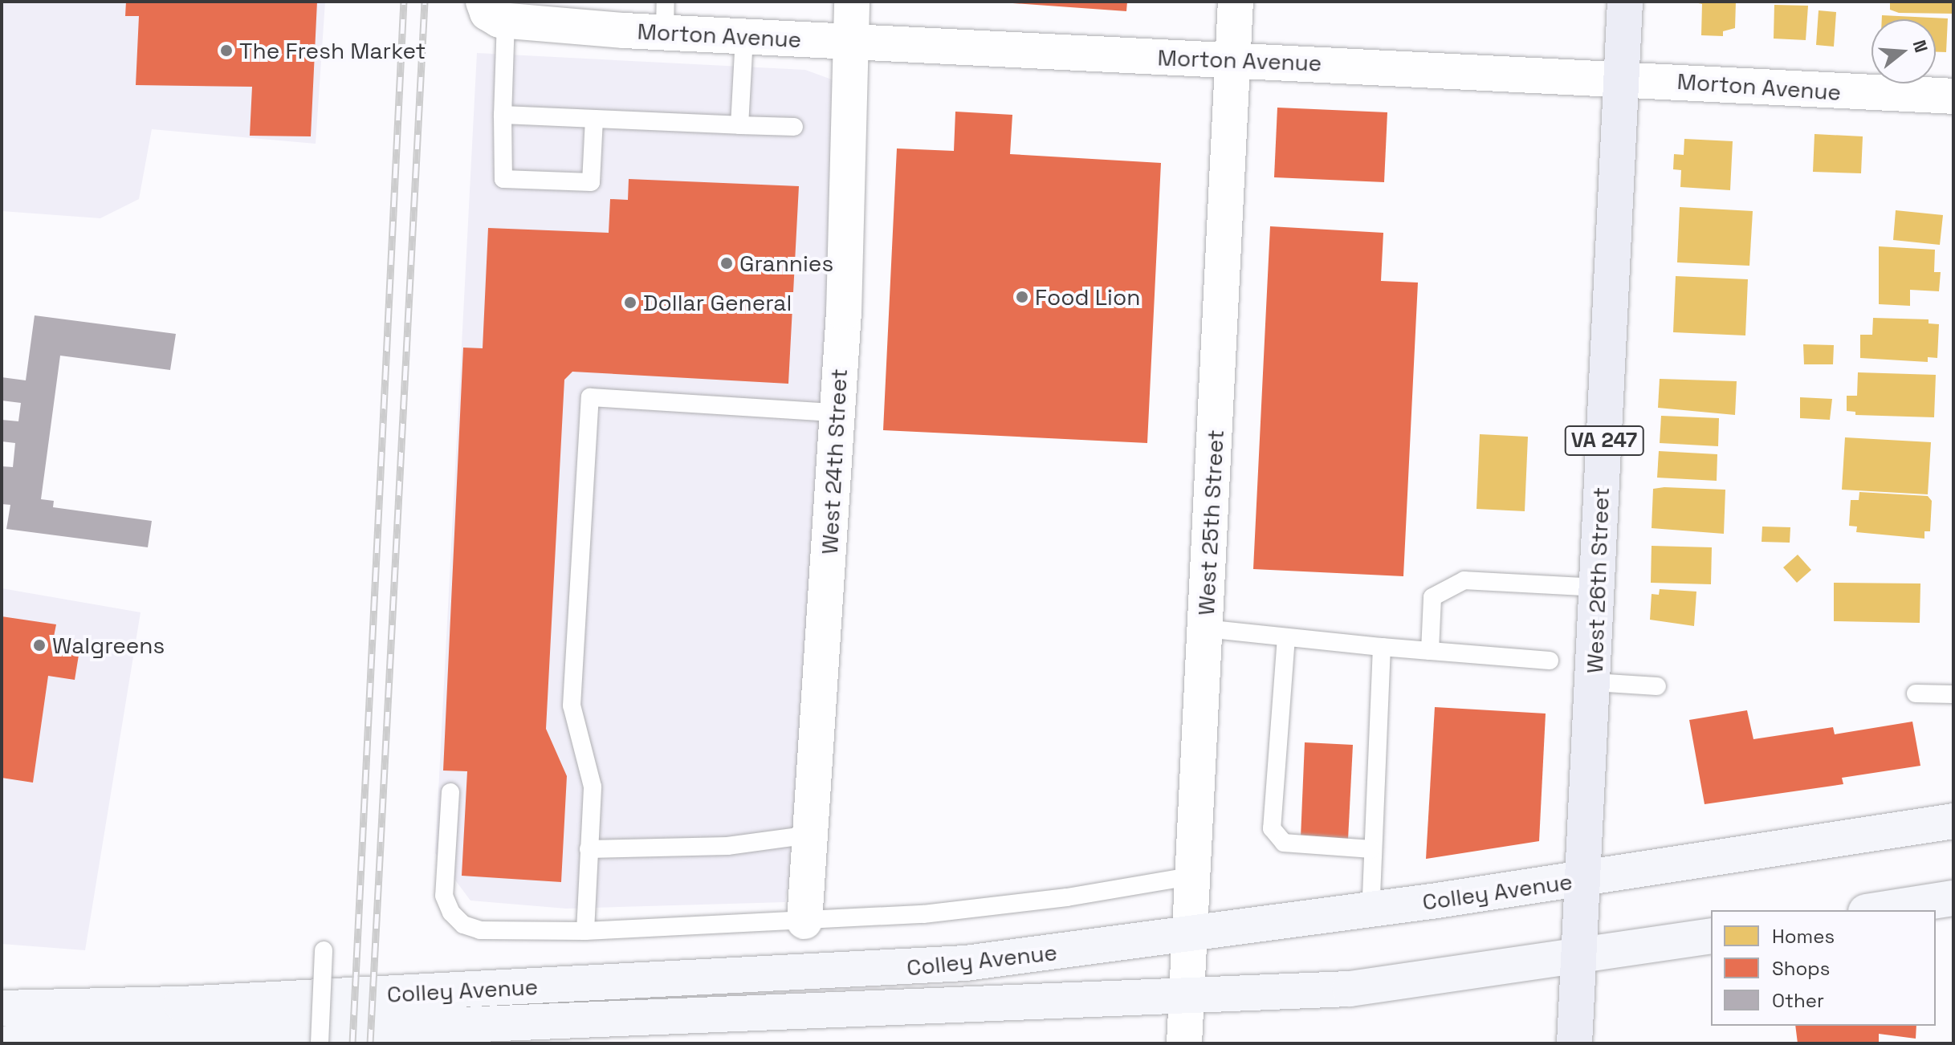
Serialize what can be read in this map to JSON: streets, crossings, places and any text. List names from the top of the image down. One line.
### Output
{"streets":{"main road":["VA 247","West 26th Street","Colley Avenue"],"street":["Morton Avenue","West 24th Street","West 25th Street"]},"crossings":[["Morton Avenue","West 24th Street"],["Morton Avenue","West 25th Street"],["Morton Avenue","West 26th Street"],["West 25th Street","Colley Avenue"],["West 26th Street","Colley Avenue"]],"places":["The Fresh Market","Grannies","Food Lion","Dollar General","Walgreens"],"legend":["Homes","Shops","Other"],"north":"right"}
